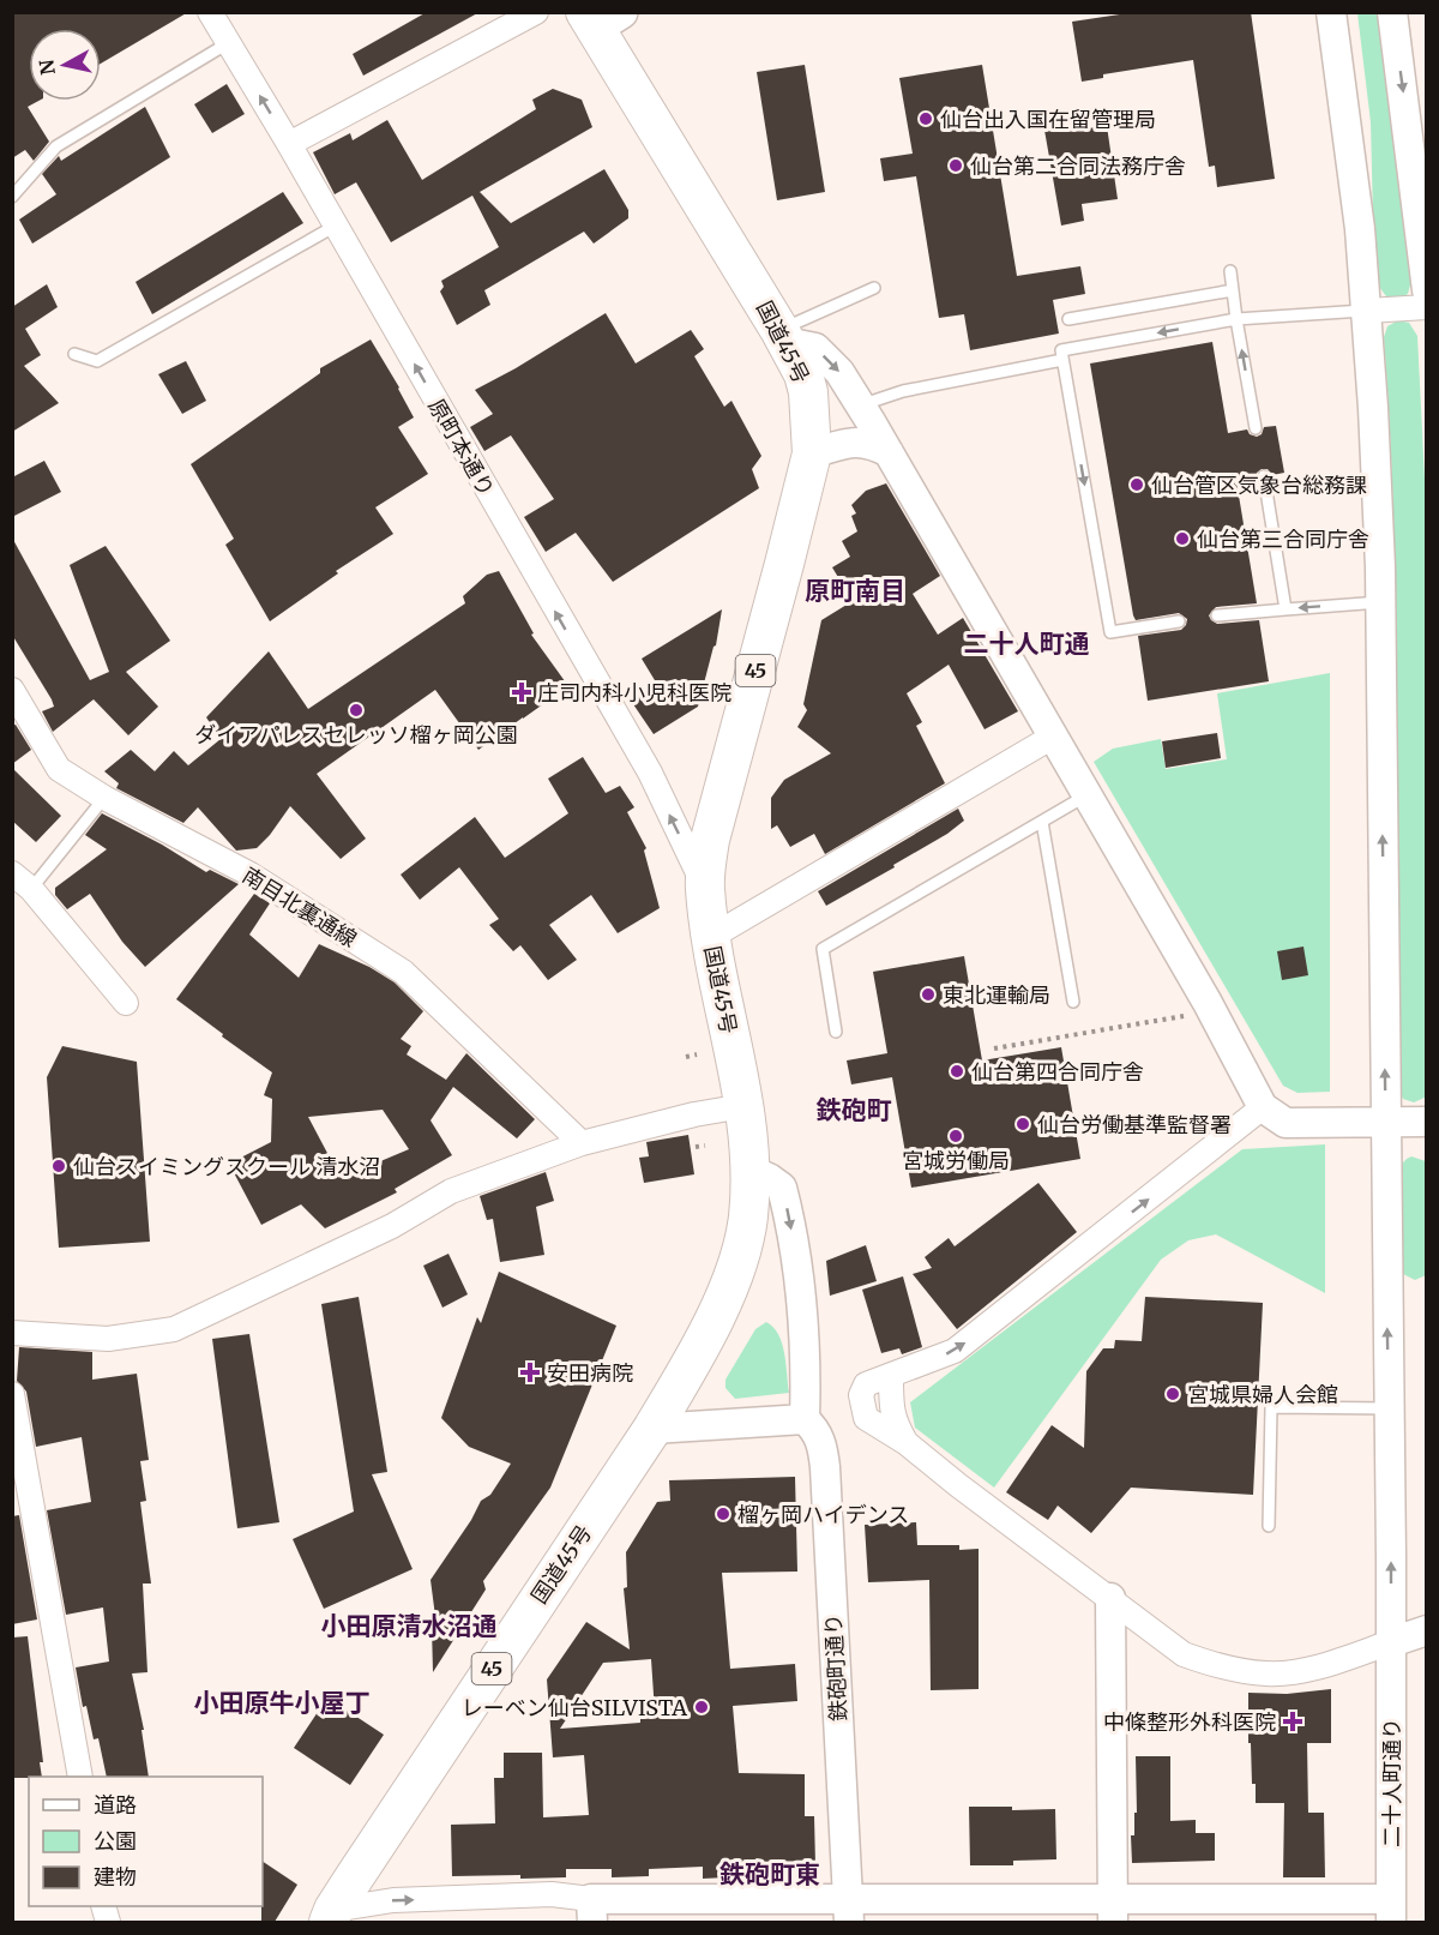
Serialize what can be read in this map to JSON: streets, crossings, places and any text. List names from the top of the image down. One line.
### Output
{"streets":{"highway":["国道45号","45"],"street":["原町本通り","南目北裏通線","鉄砲町通り","二十人町通り"]},"crossings":[["国道45号","原町本通り"]],"one_way":["原町本通り","二十人町通り"],"districts":["原町南目","二十人町通","鉄砲町","小田原清水沼通","小田原牛小屋丁","鉄砲町東"],"places":{"other":["仙台出入国在留管理局","仙台第二合同法務庁舎","仙台管区気象台総務課","仙台第三合同庁舎","ダイアパレスセレッソ榴ヶ岡公園","東北運輸局","仙台第四合同庁舎","仙台労働基準監督署","宮城労働局","仙台スイミングスクール 清水沼","宮城県婦人会館","榴ヶ岡ハイデンス","レーベン仙台SILVISTA"],"health":["庄司内科小児科医院","安田病院","中條整形外科医院"]},"legend":["道路","公園","建物"],"north":"left"}
